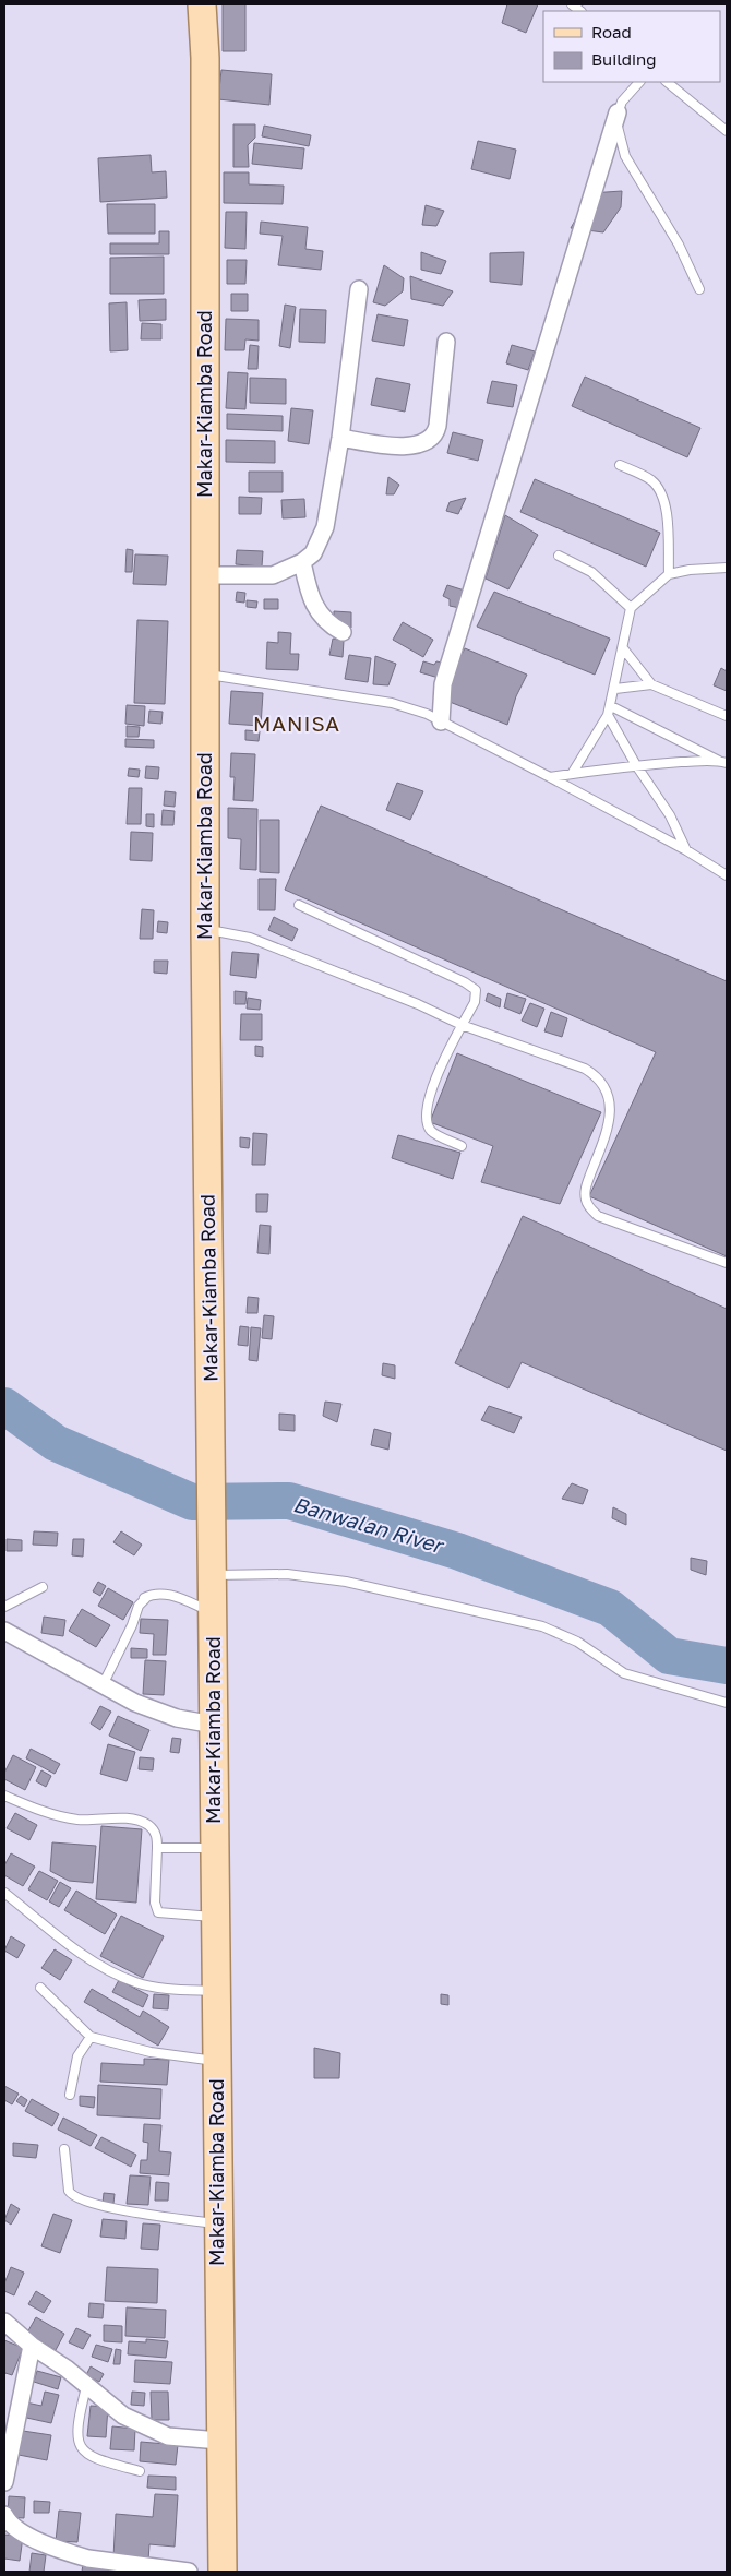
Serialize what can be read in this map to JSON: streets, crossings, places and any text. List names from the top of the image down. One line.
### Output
{"streets":{"main road":["Makar-Kiamba Road"]},"districts":["MANISA"],"water":["Banwalan River"],"legend":["Road","Building"]}
